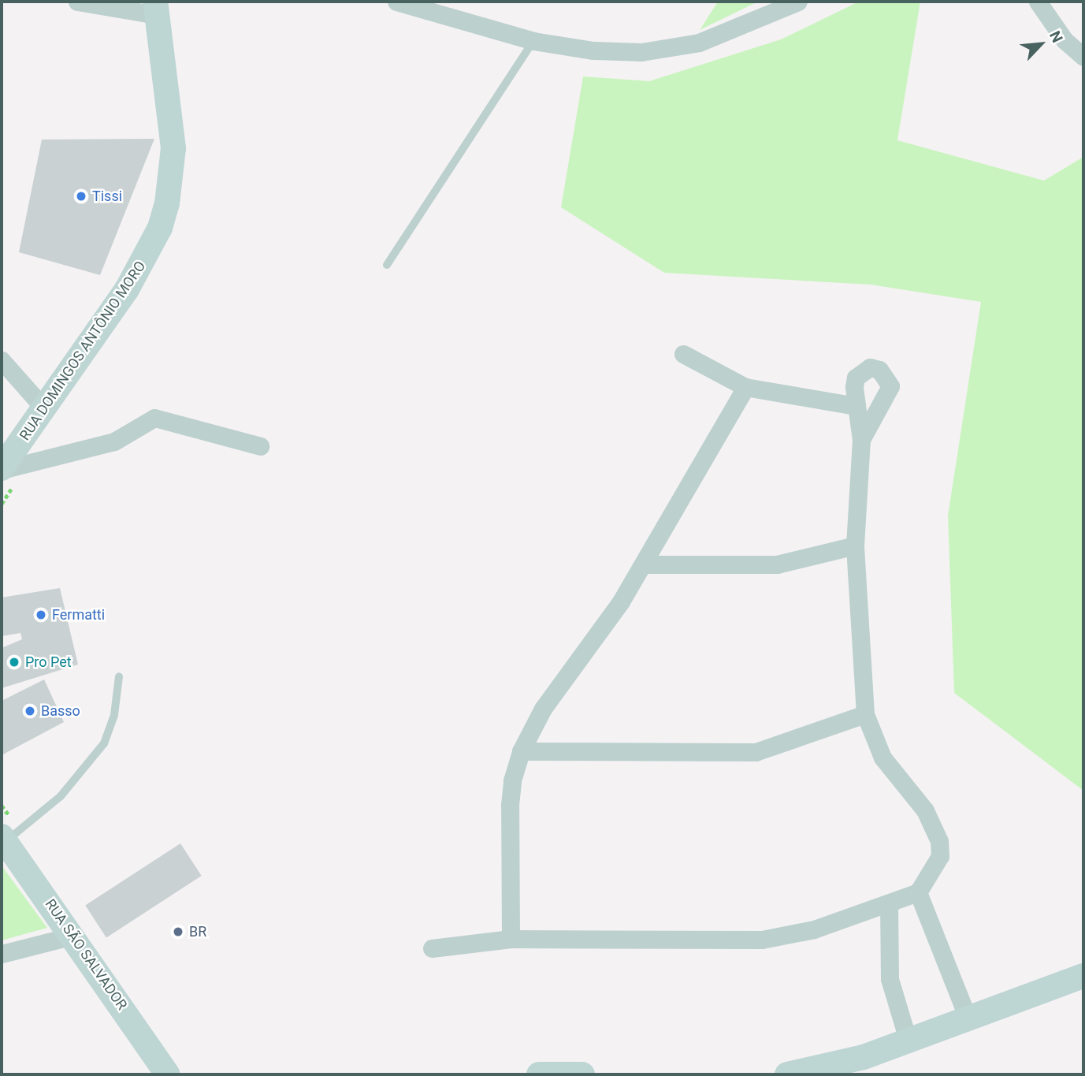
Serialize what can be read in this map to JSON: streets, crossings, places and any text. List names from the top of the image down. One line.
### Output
{"streets":{"main road":["RUA DOMINGOS ANTÔNIO MORO","RUA SÃO SALVADOR"]},"places":["Tissi","Fermatti","Pro Pet","Basso","BR"],"north":"top right"}
